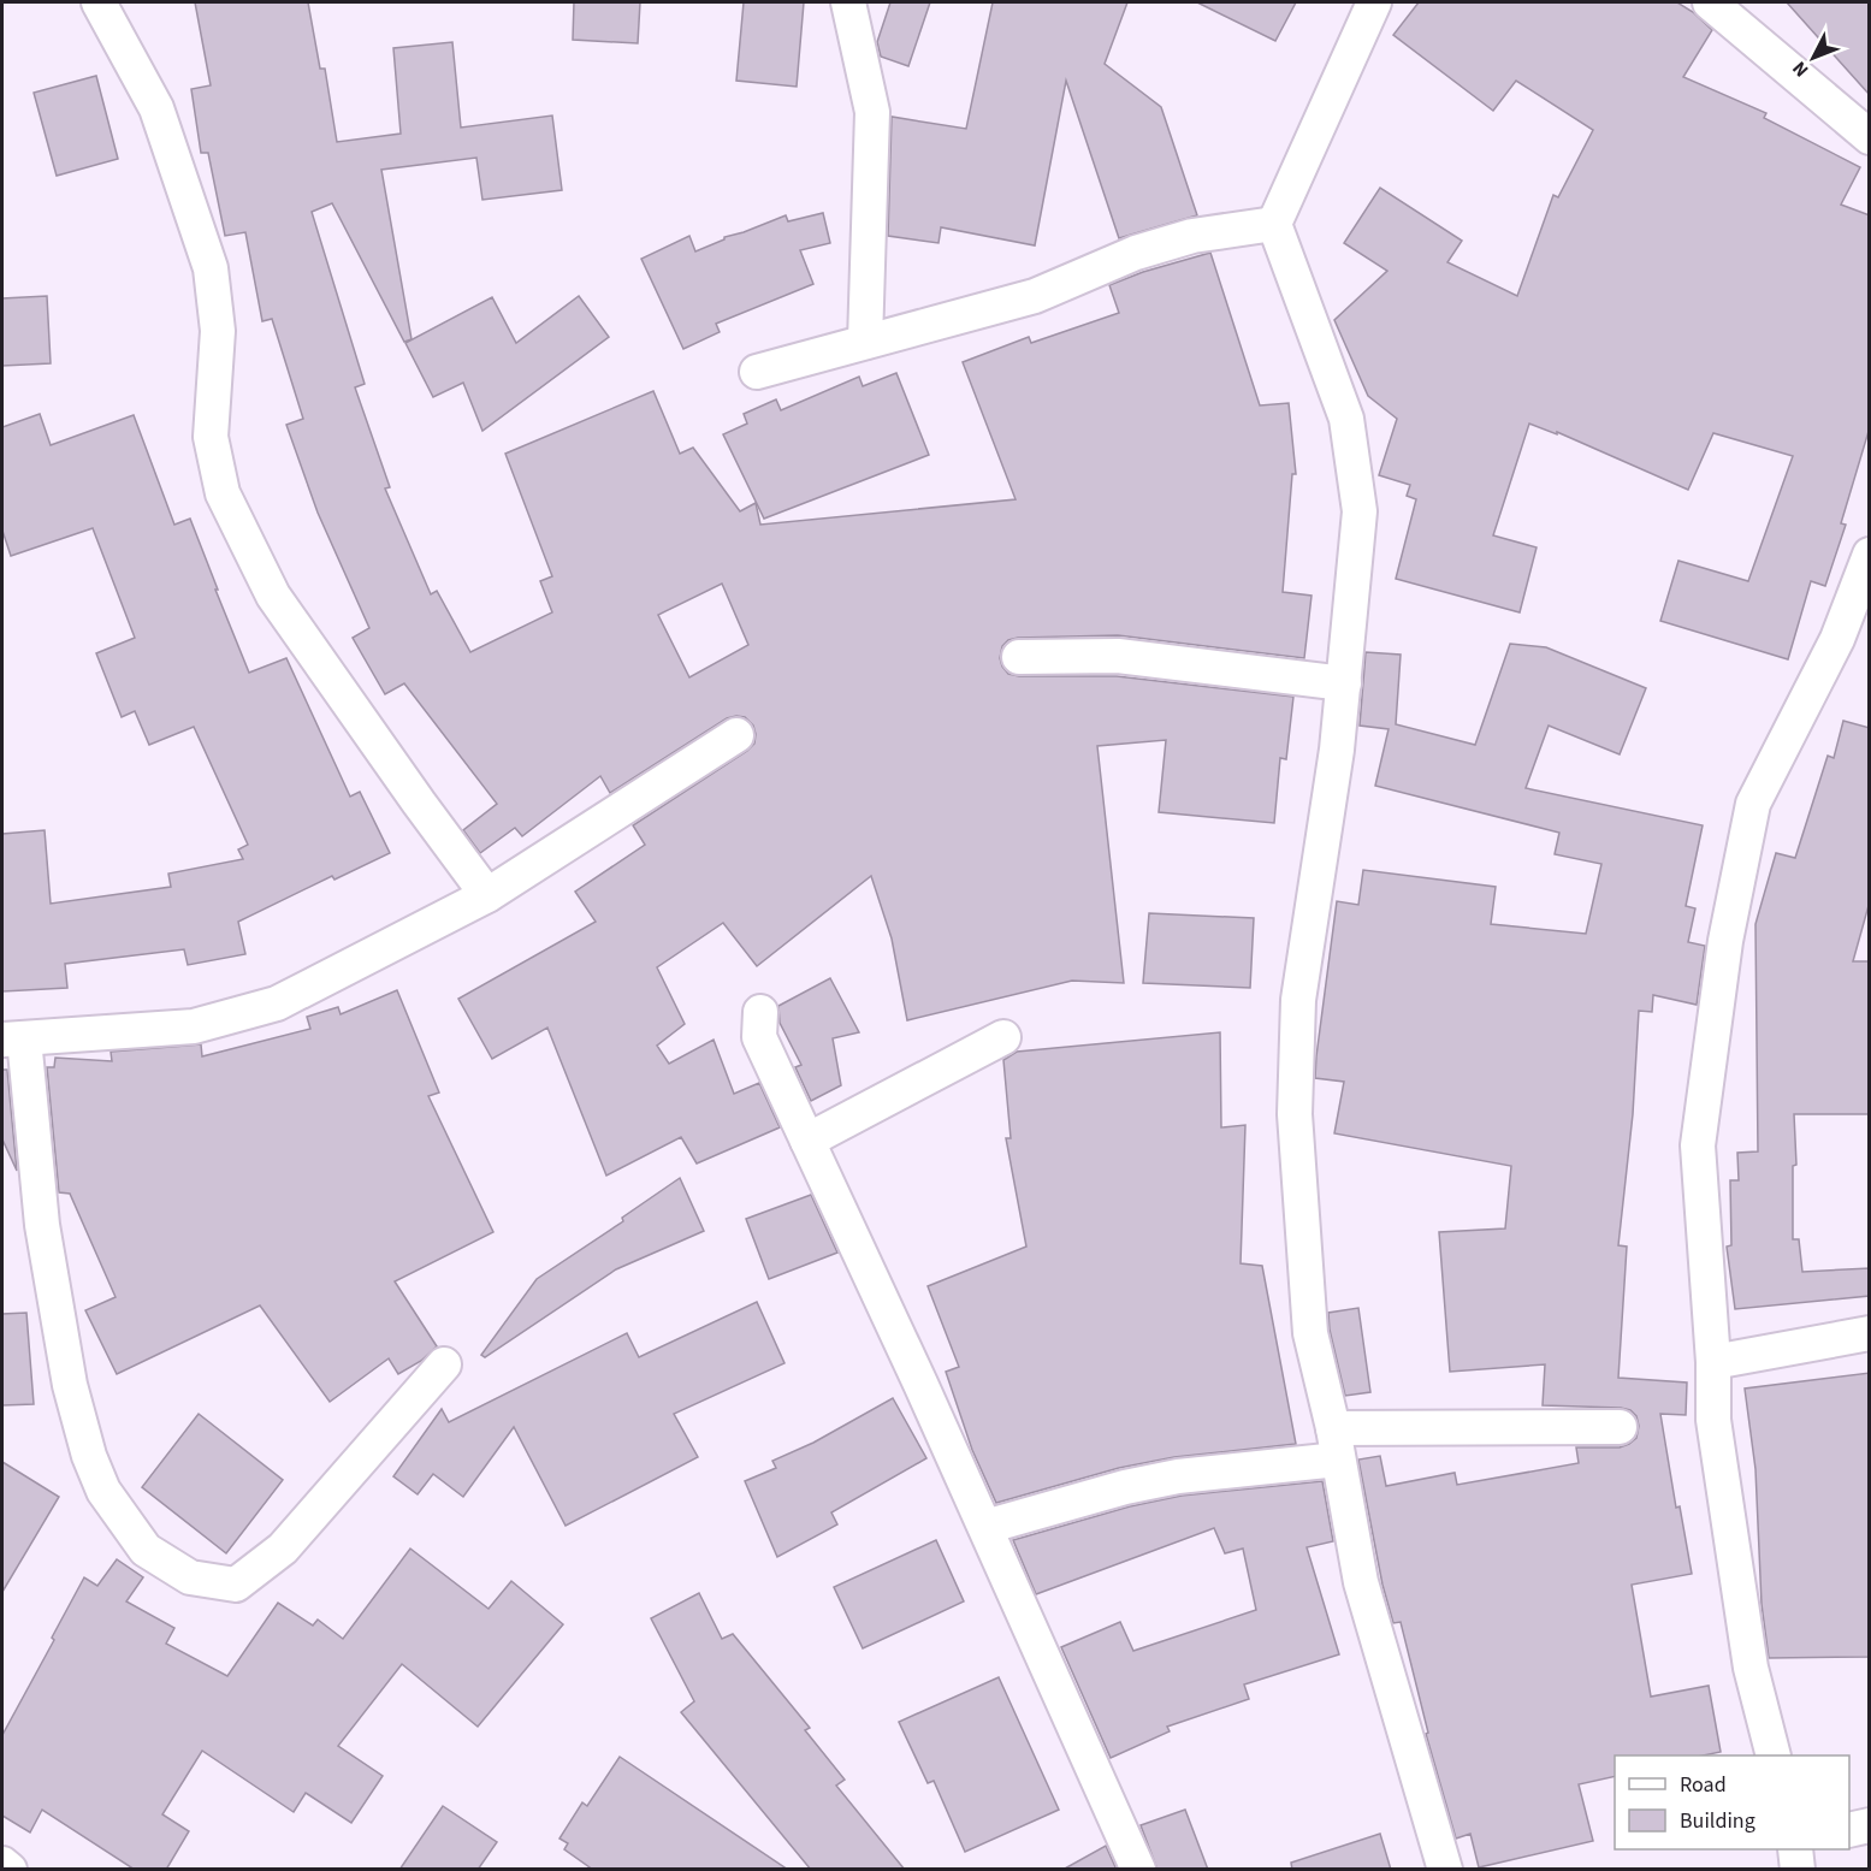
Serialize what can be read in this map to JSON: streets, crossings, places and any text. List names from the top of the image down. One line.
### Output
{"legend":["Road","Building"],"north":"bottom left"}
